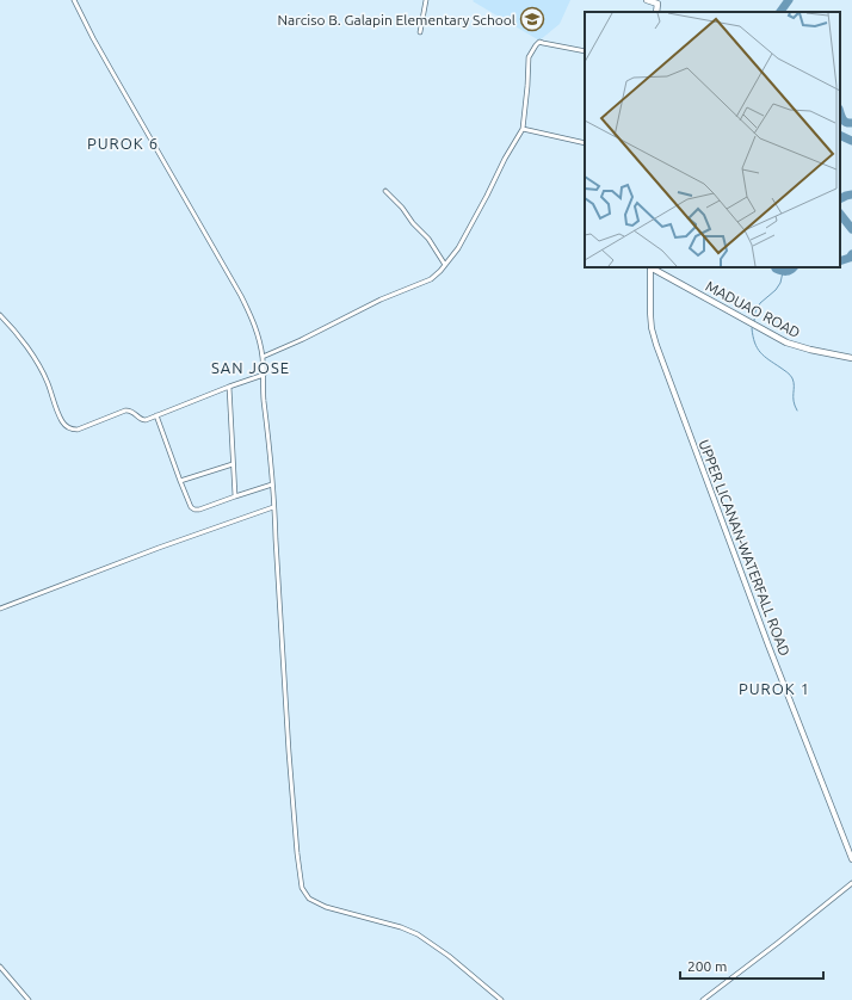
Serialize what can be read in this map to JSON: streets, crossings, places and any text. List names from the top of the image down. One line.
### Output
{"streets":{"main road":["MADUAO ROAD"],"street":["UPPER LICANAN-WATERFALL ROAD"]},"districts":["PUROK 6","SAN JOSE","PUROK 1"],"places":{"school or university":["Narciso B. Galapin Elementary School"]},"scale_bar":"200 m"}
